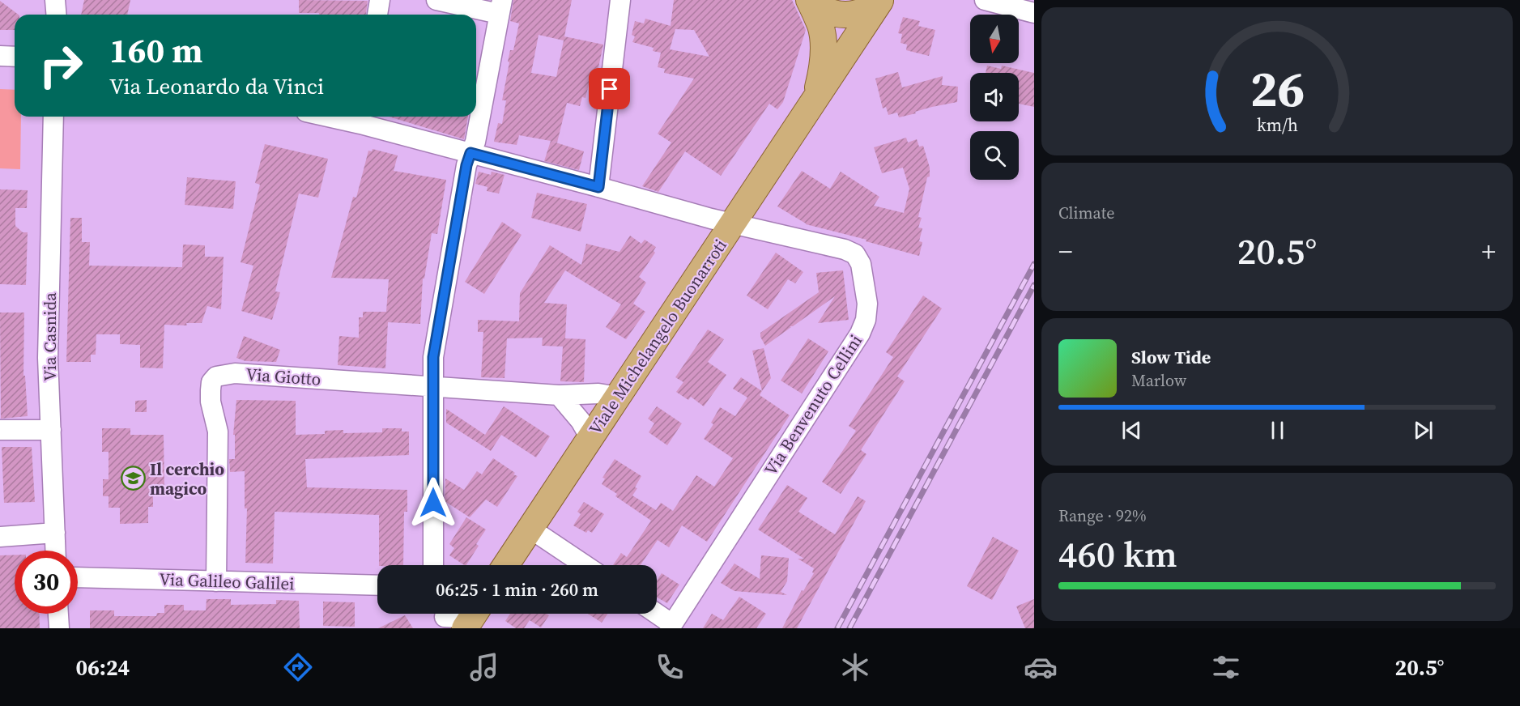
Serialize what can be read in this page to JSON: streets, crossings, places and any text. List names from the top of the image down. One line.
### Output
{"streets":{"main road":["Viale Michelangelo Buonarroti"],"street":["Via Casnida","Via Giotto","Via Benvenuto Cellini","Via Galileo Galilei"]},"crossings":[["Viale Michelangelo Buonarroti","Via Giotto"],["Viale Michelangelo Buonarroti","Via Benvenuto Cellini"],["Via Giotto","Via Galileo Galilei"]],"places":{"school or university":["Il cerchio magico"]},"north":"bottom","page":{"turn":["160 m","Via Leonardo da Vinci"],"tile":["Climate",["Range · 92%","460 km"]],"heat":["−","20.5°","+"],"song":["Slow Tide","Marlow"],"limit":"30","trip":"06:25 · 1 min · 260 m","tabs":["06:24","20.5°"],"gauge":["26","km/h"]}}
